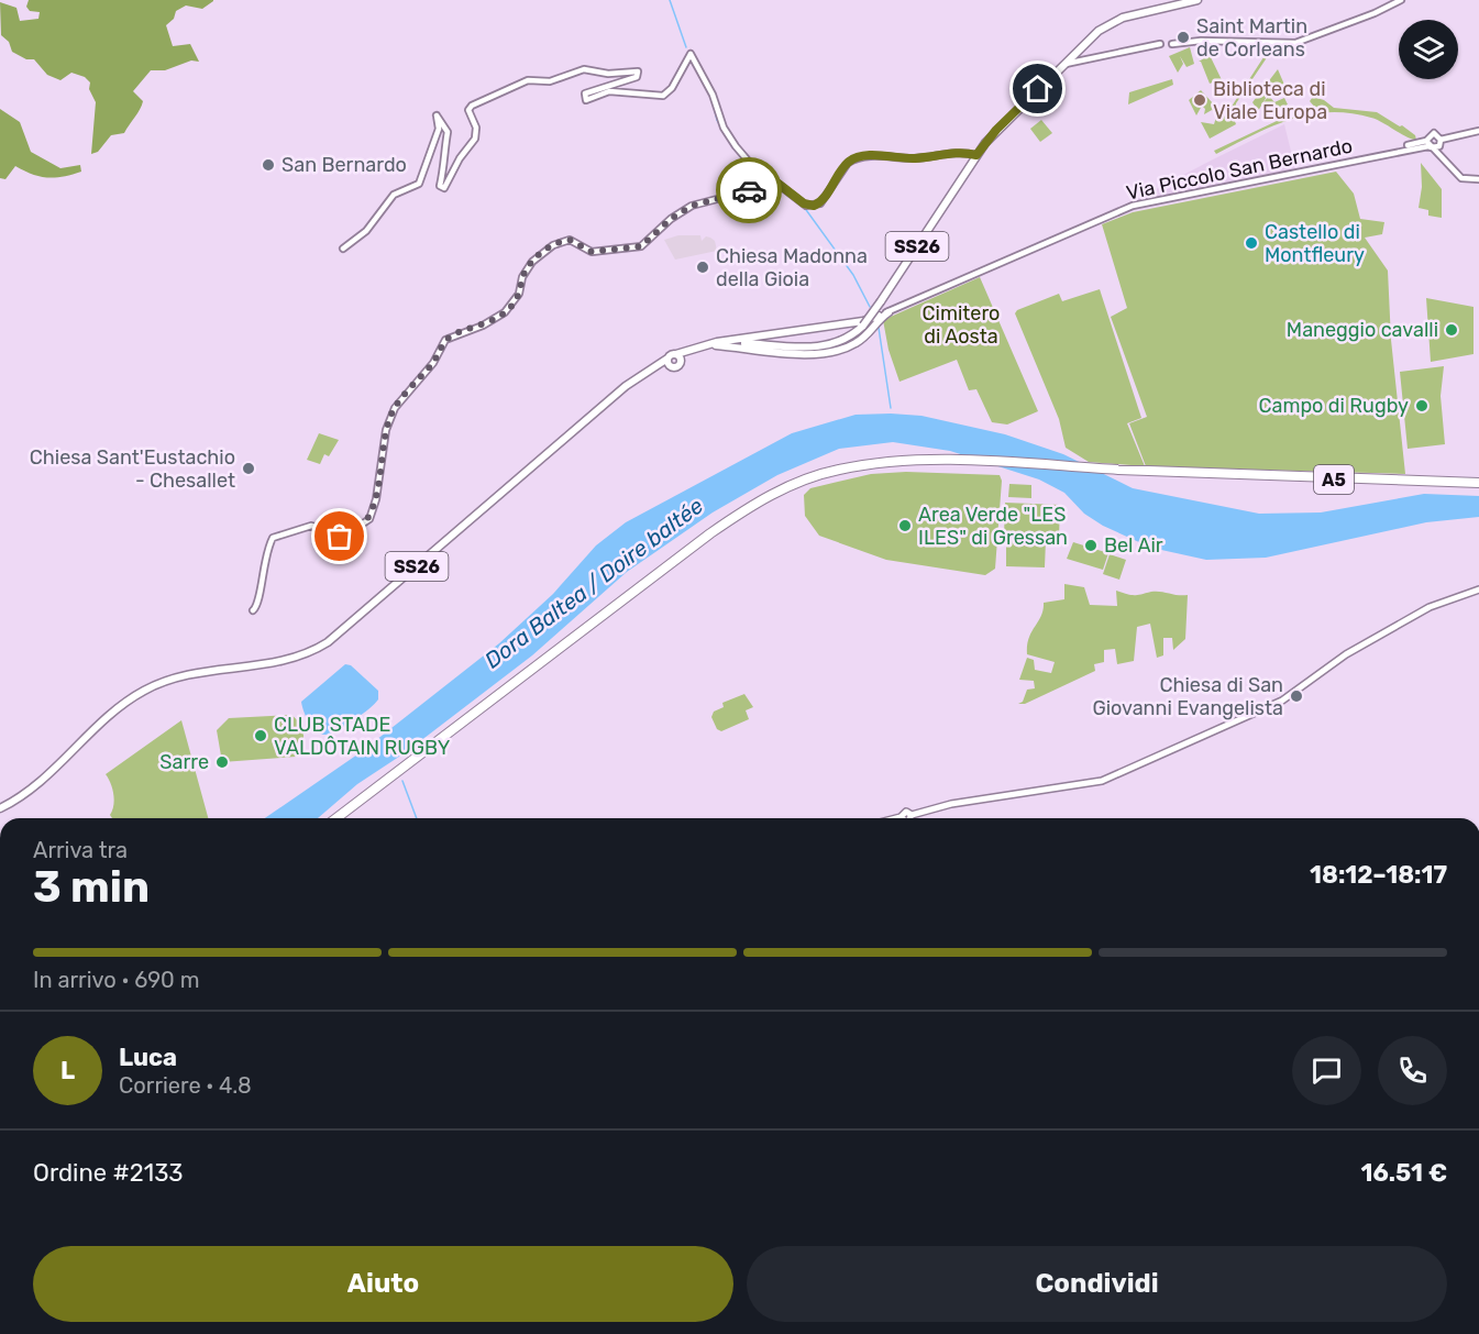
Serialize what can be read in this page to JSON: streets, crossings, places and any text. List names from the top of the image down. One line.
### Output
{"streets":{"highway":["A5"],"main road":["SS26"],"street":["Via Piccolo San Bernardo"]},"water":["Dora Baltea / Doire baltée"],"parks":["Cimitero di Aosta"],"places":["Saint Martin de Corleans","Biblioteca di Viale Europa","San Bernardo","Castello di Montfleury","Chiesa Madonna della Gioia","Maneggio cavalli","Campo di Rugby","Chiesa Sant'Eustachio - Chesallet","Area Verde \"LES ILES\" di Gressan","Bel Air","Chiesa di San Giovanni Evangelista","CLUB STADE VALDÔTAIN RUGBY","Sarre"],"page":{"heading":["3 min","Arriva tra","18:12–18:17"],"panel":["Luca","Corriere · 4.8","Ordine #2133","16.51 €"],"bar":"In arrivo · 690 m","round":"L","buttons":["Aiuto","Condividi"]}}
